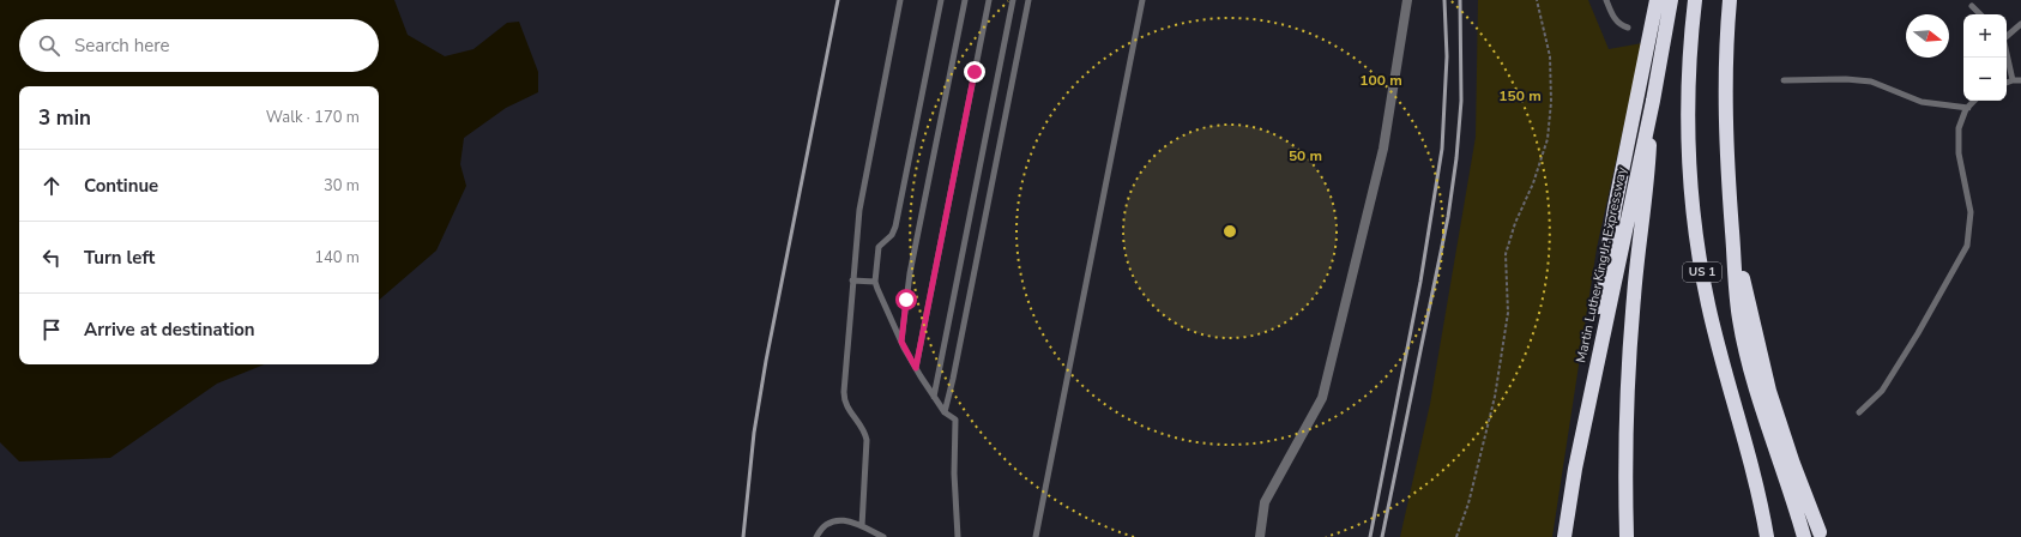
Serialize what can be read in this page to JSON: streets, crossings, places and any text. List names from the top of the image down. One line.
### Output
{"streets":{"highway":["Martin Luther King Jr. Expressway","US 1"]},"north":"right","page":{"map_buttons":["+","−"],"search":"Search here","heading":["3 min","Walk · 170 m"],"list":[["Continue","30 m"],["Turn left","140 m"],"Arrive at destination"]},"rings":["100 m","150 m","50 m"]}
